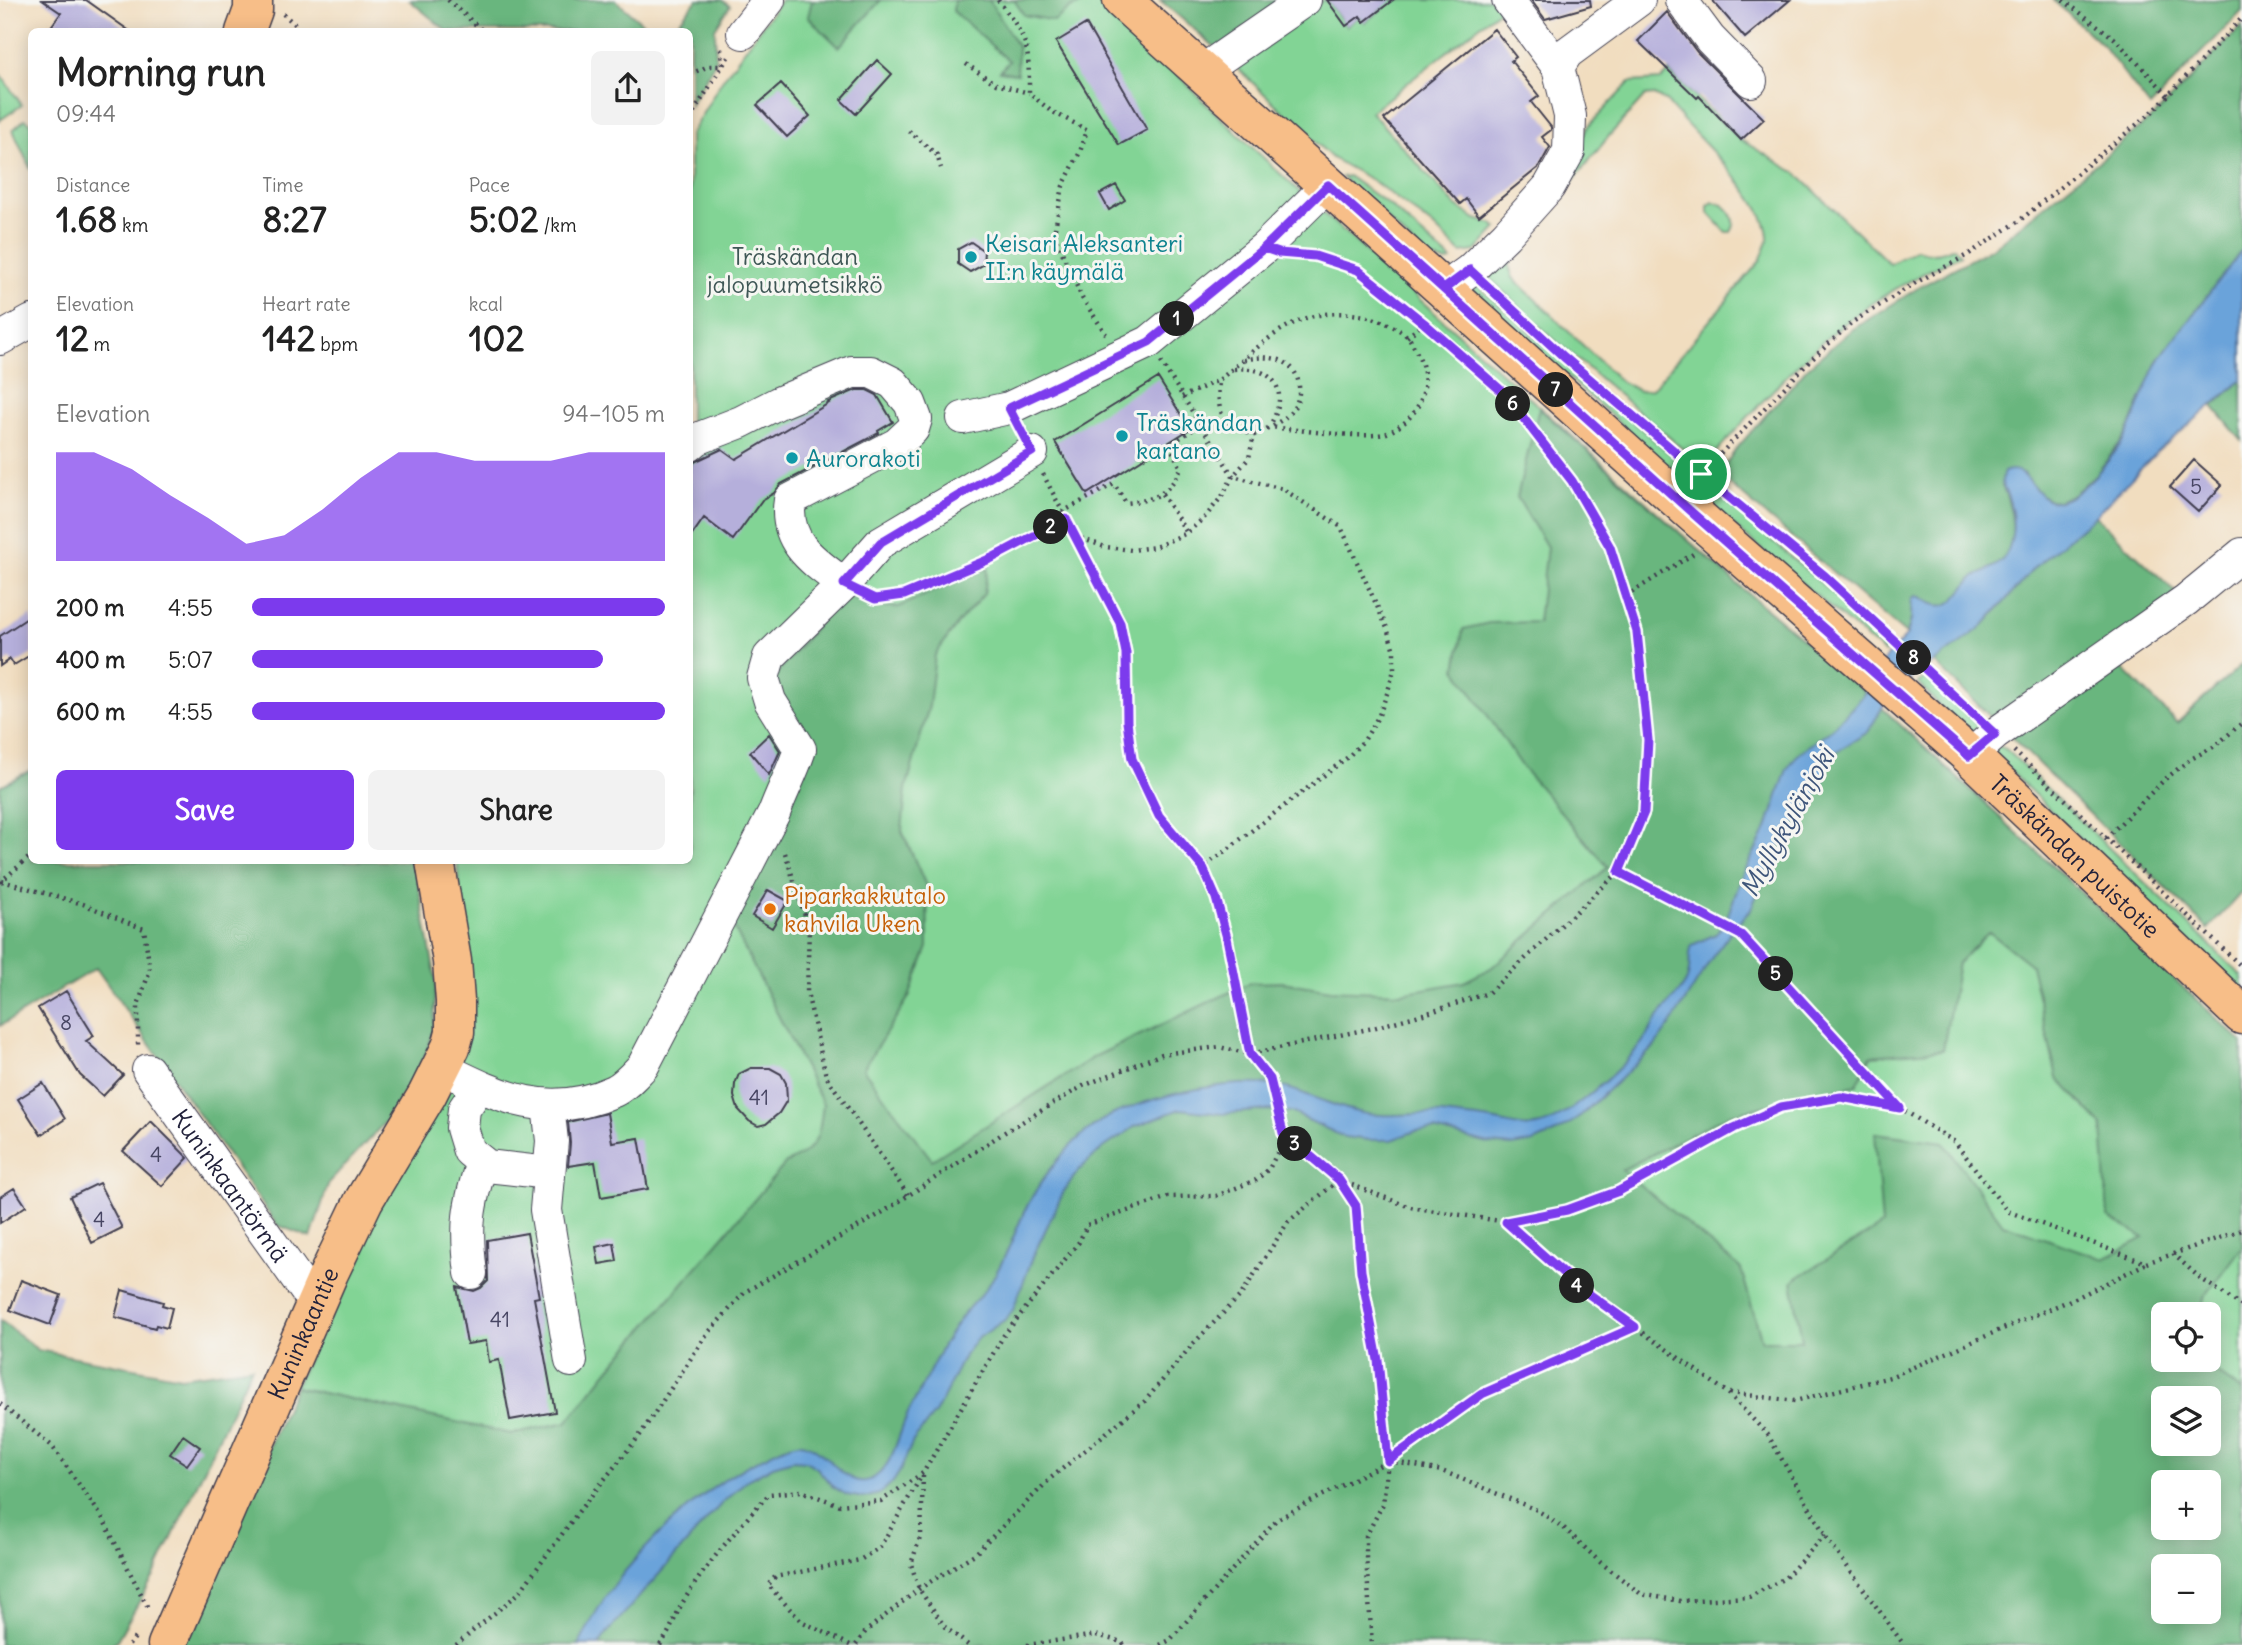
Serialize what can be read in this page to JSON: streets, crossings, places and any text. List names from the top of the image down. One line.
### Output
{"streets":{"main road":["Träskändan puistotie","Kuninkaantie"],"street":["Kuninkaantörmä"]},"crossings":[["Kuninkaantörmä","Kuninkaantie"]],"water":["Myllykylänjoki"],"parks":["Träskändan jalopuumetsikkö"],"places":["Keisari Aleksanteri II:n käymälä","Träskändan kartano","Aurorakoti","Piparkakkutalo kahvila Uken"],"house_numbers":["5","8","41","4","4","41"],"page":{"heading":["Morning run","09:44"],"stats":[["Distance","1.68 km"],["Time","8:27"],["Pace","5:02 /km"],["Elevation","12 m"],["Heart rate","142 bpm"],["kcal","102"]],"pins":["1","7","6","2","8","5","3","4"],"chart":["Elevation","94–105 m"],"list":[{"name":"200 m","note":"4:55"},{"name":"400 m","note":"5:07"},{"name":"600 m","note":"4:55"}],"buttons":["Save","Share"],"map_buttons":["+","−"]}}
